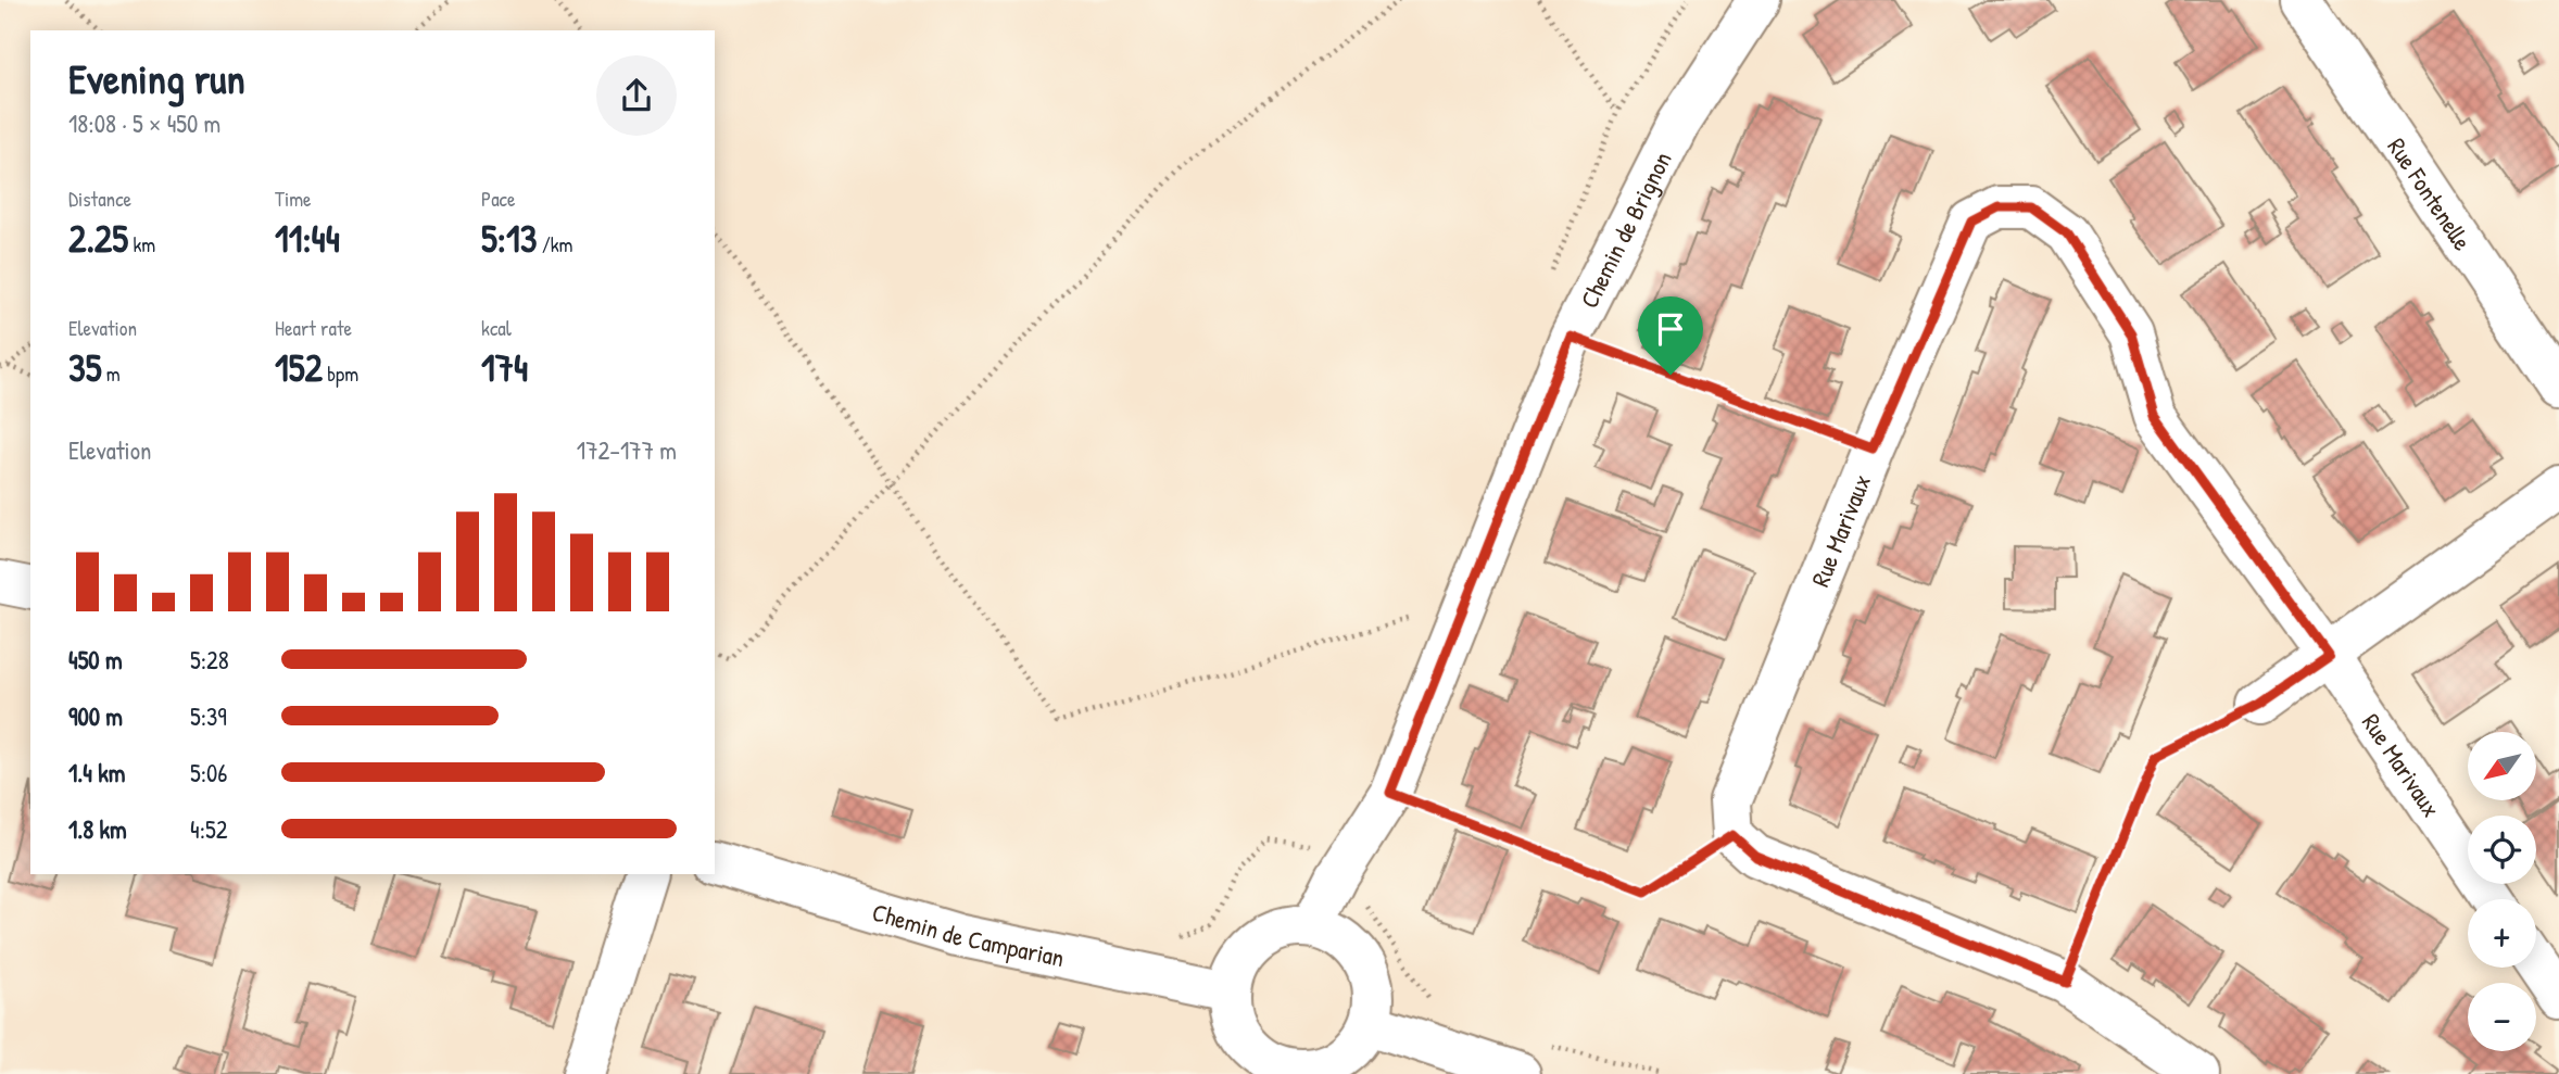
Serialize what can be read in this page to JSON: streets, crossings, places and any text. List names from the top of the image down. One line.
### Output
{"streets":{"street":["Rue Fontenelle","Chemin de Brignon","Rue Marivaux","Chemin de Camparian"]},"crossings":[["Chemin de Brignon","Chemin de Camparian"]],"north":"bottom left","page":{"heading":["Evening run","18:08 · 5 × 450 m"],"stats":[["Distance","2.25 km"],["Time","11:44"],["Pace","5:13 /km"],["Elevation","35 m"],["Heart rate","152 bpm"],["kcal","174"]],"chart":["Elevation","172–177 m"],"list":[{"name":"450 m","note":"5:28"},{"name":"900 m","note":"5:39"},{"name":"1.4 km","note":"5:06"},{"name":"1.8 km","note":"4:52"}],"map_buttons":["+","−"]}}
